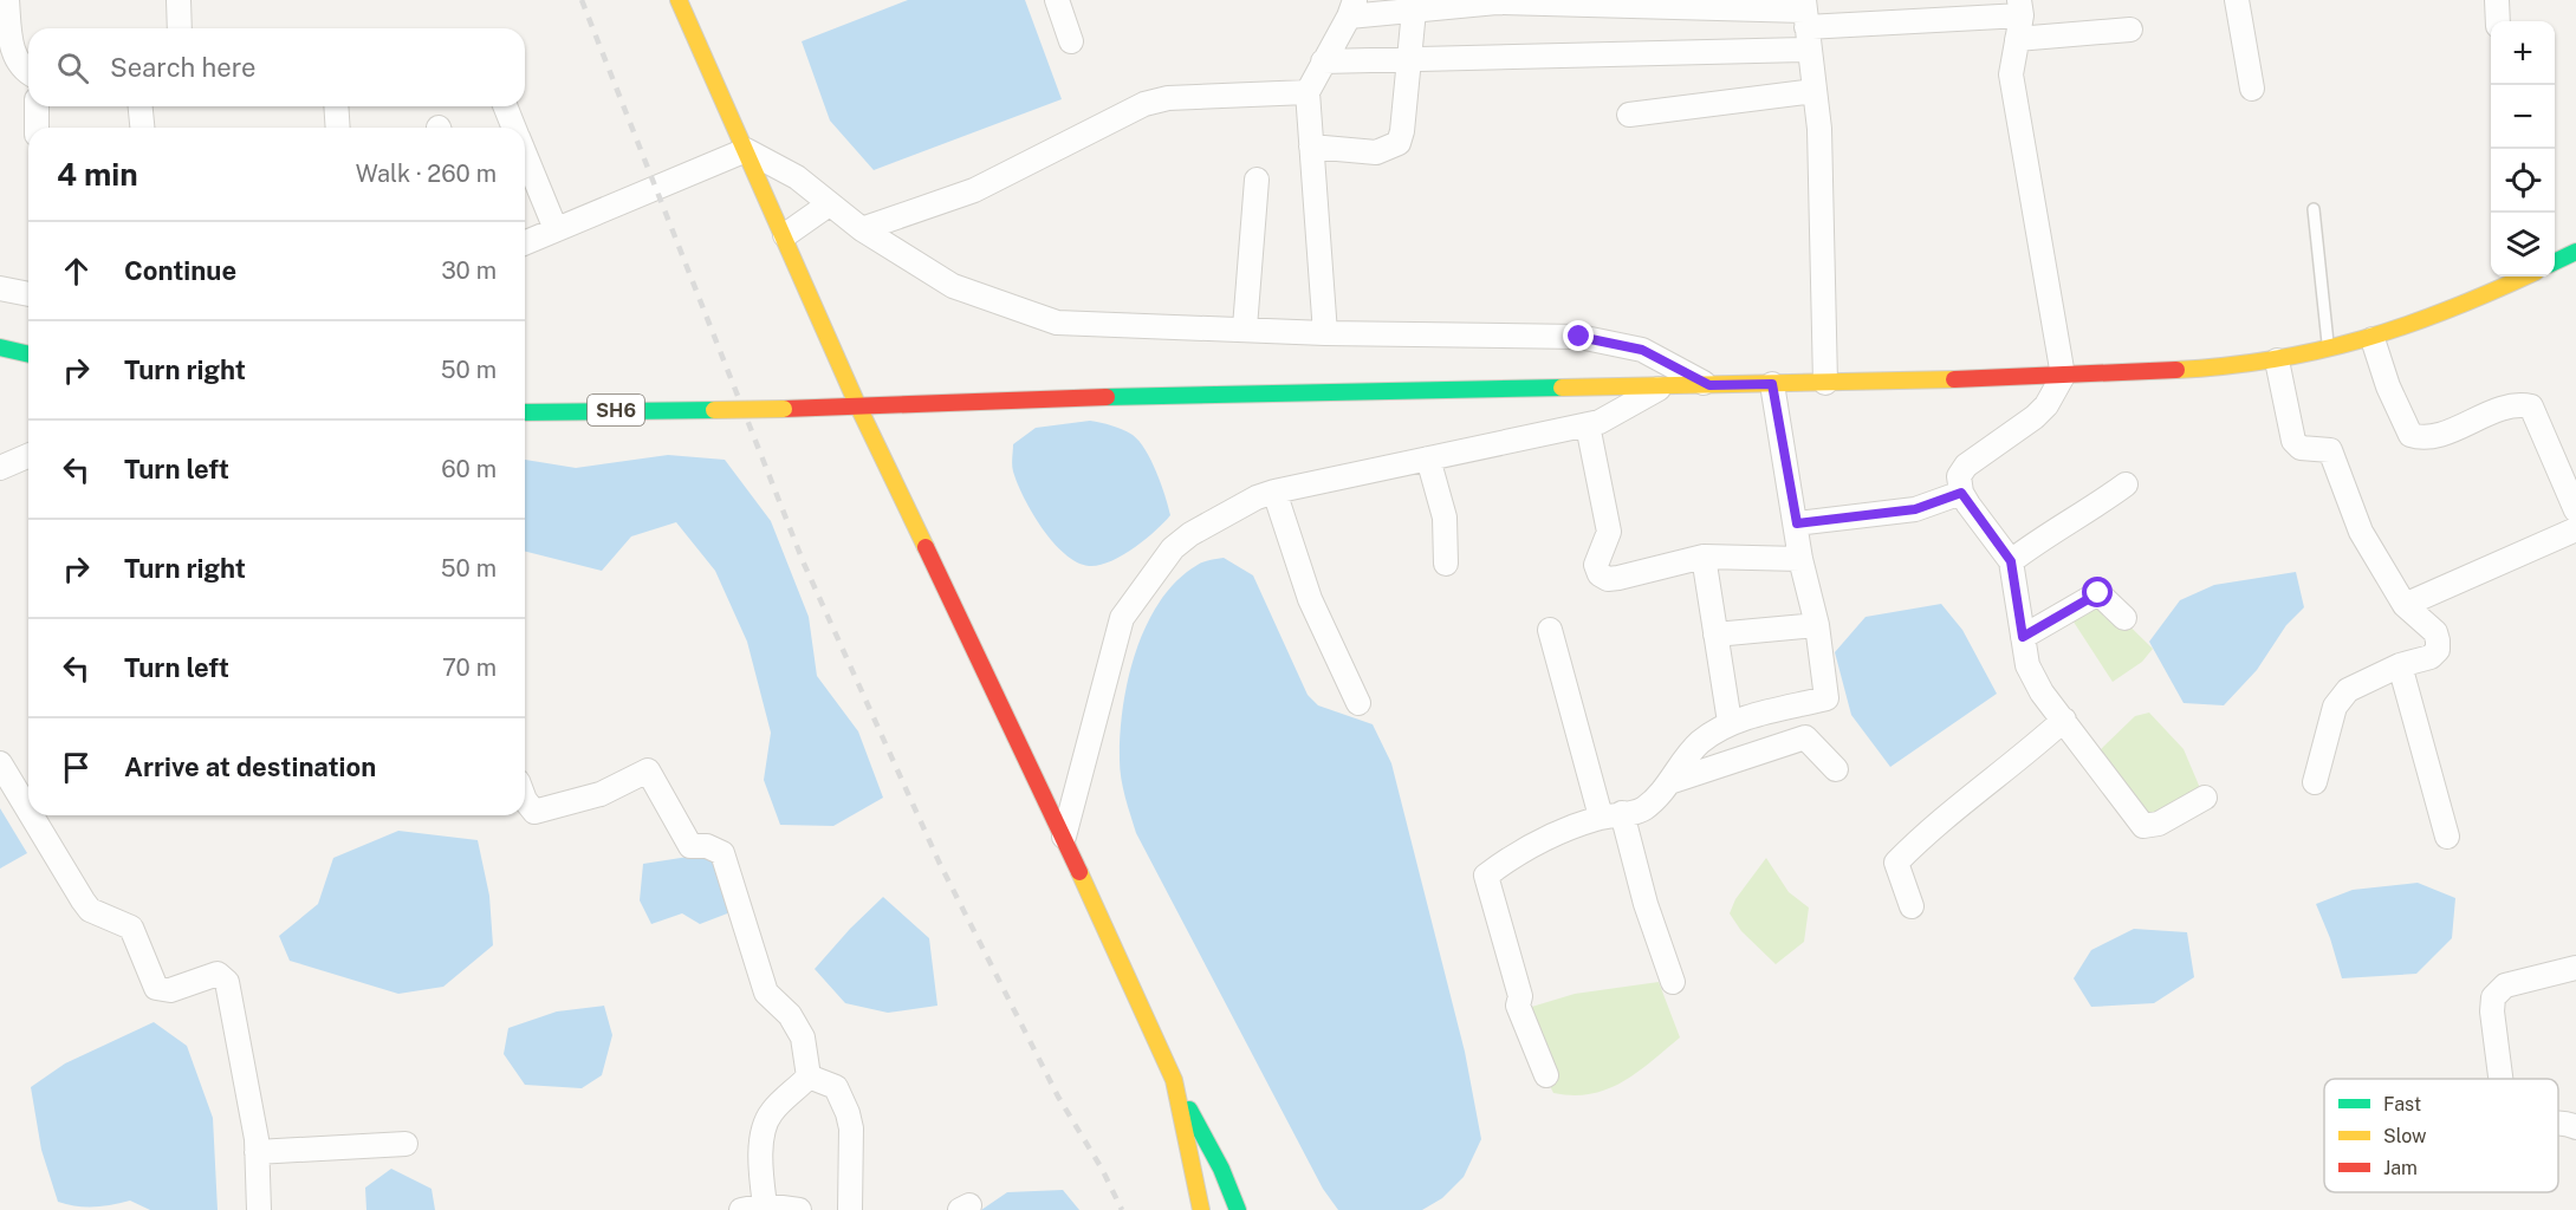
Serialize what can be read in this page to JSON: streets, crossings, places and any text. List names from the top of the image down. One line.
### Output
{"streets":{"main road":["SH6"]},"legend":["Fast","Slow","Jam"],"page":{"map_buttons":["+","−"],"search":"Search here","heading":["4 min","Walk · 260 m"],"list":[["Continue","30 m"],["Turn right","50 m"],["Turn left","60 m"],["Turn right","50 m"],["Turn left","70 m"],"Arrive at destination"]}}
